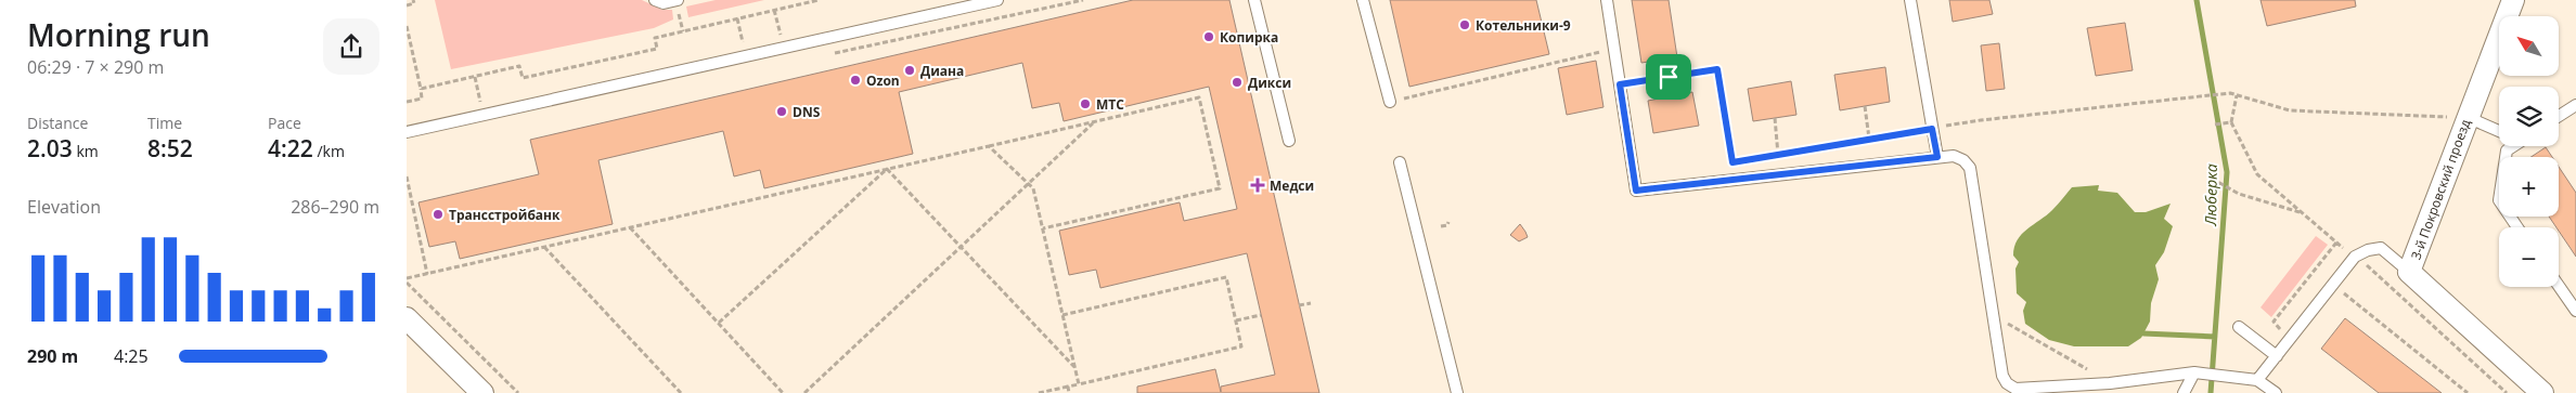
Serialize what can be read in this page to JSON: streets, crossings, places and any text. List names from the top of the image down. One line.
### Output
{"streets":{"street":["3-й Покровский проезд"]},"water":["Люберка"],"places":{"other":["Котельники-9","Копирка","Диана","Ozon","Дикси","МТС","DNS","Трансстройбанк"],"health":["Медси"]},"north":"top left","page":{"heading":["Morning run","06:29 · 7 × 290 m"],"map_buttons":["+","−"],"stats":[["Distance","2.03 km"],["Time","8:52"],["Pace","4:22 /km"]],"chart":["Elevation","286–290 m"],"list":[{"name":"290 m","note":"4:25"}]}}
